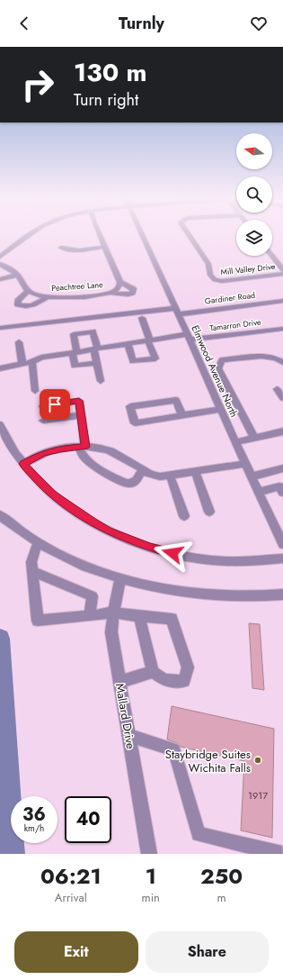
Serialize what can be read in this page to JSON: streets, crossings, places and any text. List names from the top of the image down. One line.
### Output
{"streets":{"street":["Mill Valley Drive","Peachtree Lane","Gardiner Road","Tamarron Drive","Elmwood Avenue North","Mallard Drive"]},"crossings":[["Gardiner Road","Elmwood Avenue North"],["Tamarron Drive","Elmwood Avenue North"]],"places":["Staybridge Suites Wichita Falls"],"house_numbers":["1917"],"north":"left","page":{"header":"Turnly","turn":["130 m","Turn right"],"speed":"36 km/h","limit":"40","eta":["06:21","Arrival","1","min","250","m"],"buttons":["Exit","Share"]}}
